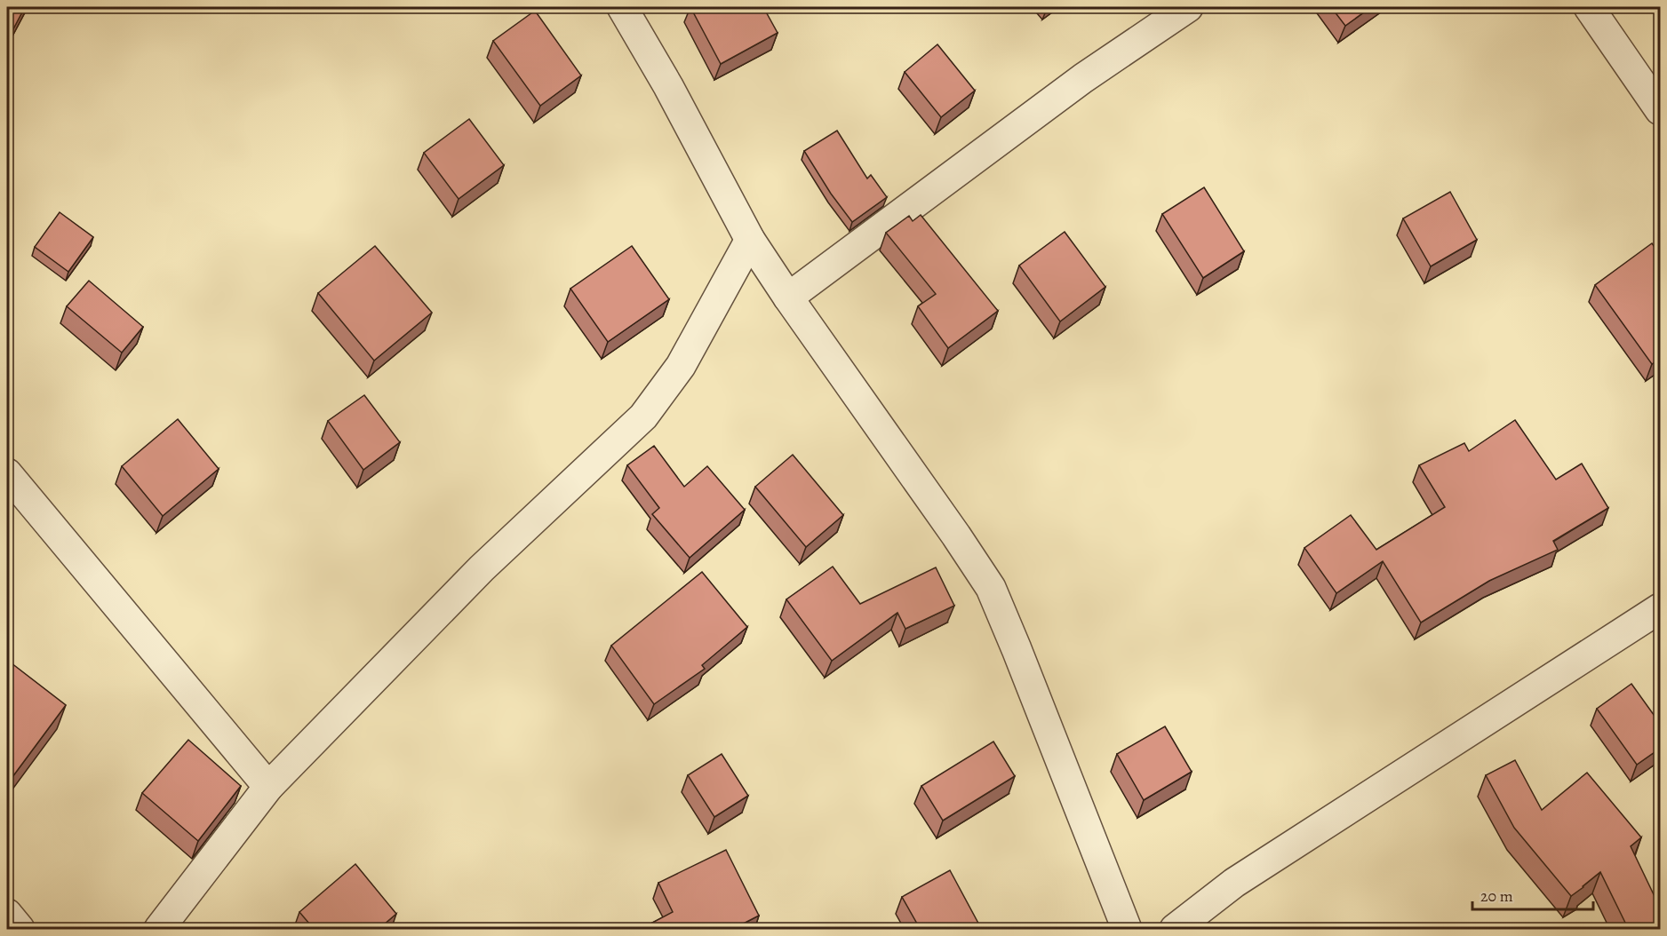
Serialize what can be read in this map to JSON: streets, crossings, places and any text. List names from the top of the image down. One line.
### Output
{"scale_bar":"20 m"}
